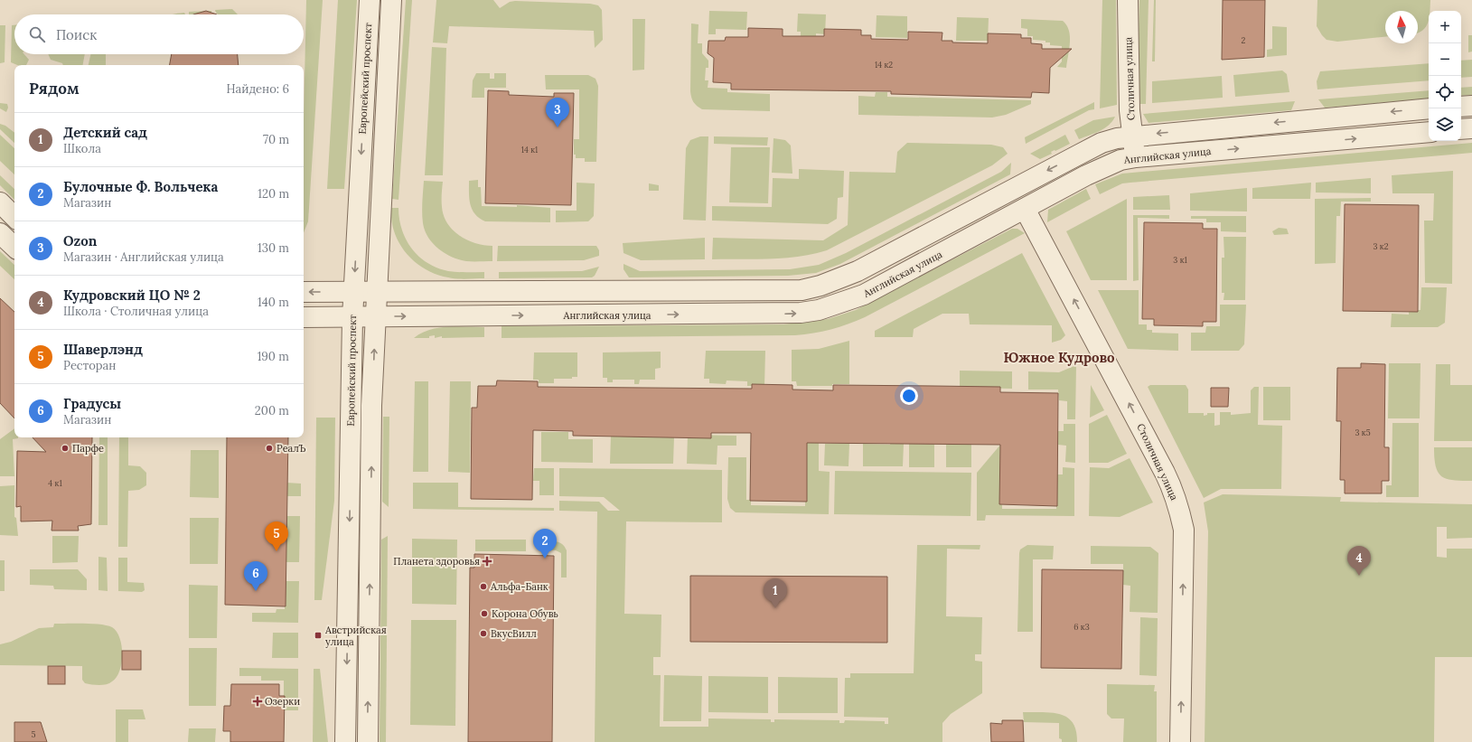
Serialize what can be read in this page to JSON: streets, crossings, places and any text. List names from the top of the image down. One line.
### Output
{"streets":{"street":["Европейский проспект","Столичная улица","Английская улица"]},"crossings":[["Европейский проспект","Английская улица"],["Столичная улица","Английская улица"]],"one_way":["Столичная улица"],"districts":["Южное Кудрово"],"places":{"other":["Парфе","РеалЪ","Альфа-Банк","Корона Обувь","ВкусВилл"],"health":["Планета здоровья","Озерки"],"transit":["Австрийская улица"]},"house_numbers":["2","14 к2","14 к1","3 к2","3 к1","3 к5","4 к1","6 к3","5"],"north":"top","page":{"map_buttons":["+","−"],"search":"Поиск","heading":["Рядом","Найдено: 6"],"pins":["3","5","2","4","6","1"],"list":[{"mark":"1","name":"Детский сад","note":"Школа","value":"70 m"},{"mark":"2","name":"Булочные Ф. Вольчека","note":"Магазин","value":"120 m"},{"mark":"3","name":"Ozon","note":"Магазин · Английская улица","value":"130 m"},{"mark":"4","name":"Кудровский ЦО № 2","note":"Школа · Столичная улица","value":"140 m"},{"mark":"5","name":"Шаверлэнд","note":"Ресторан","value":"190 m"},{"mark":"6","name":"Градусы","note":"Магазин","value":"200 m"}]}}
